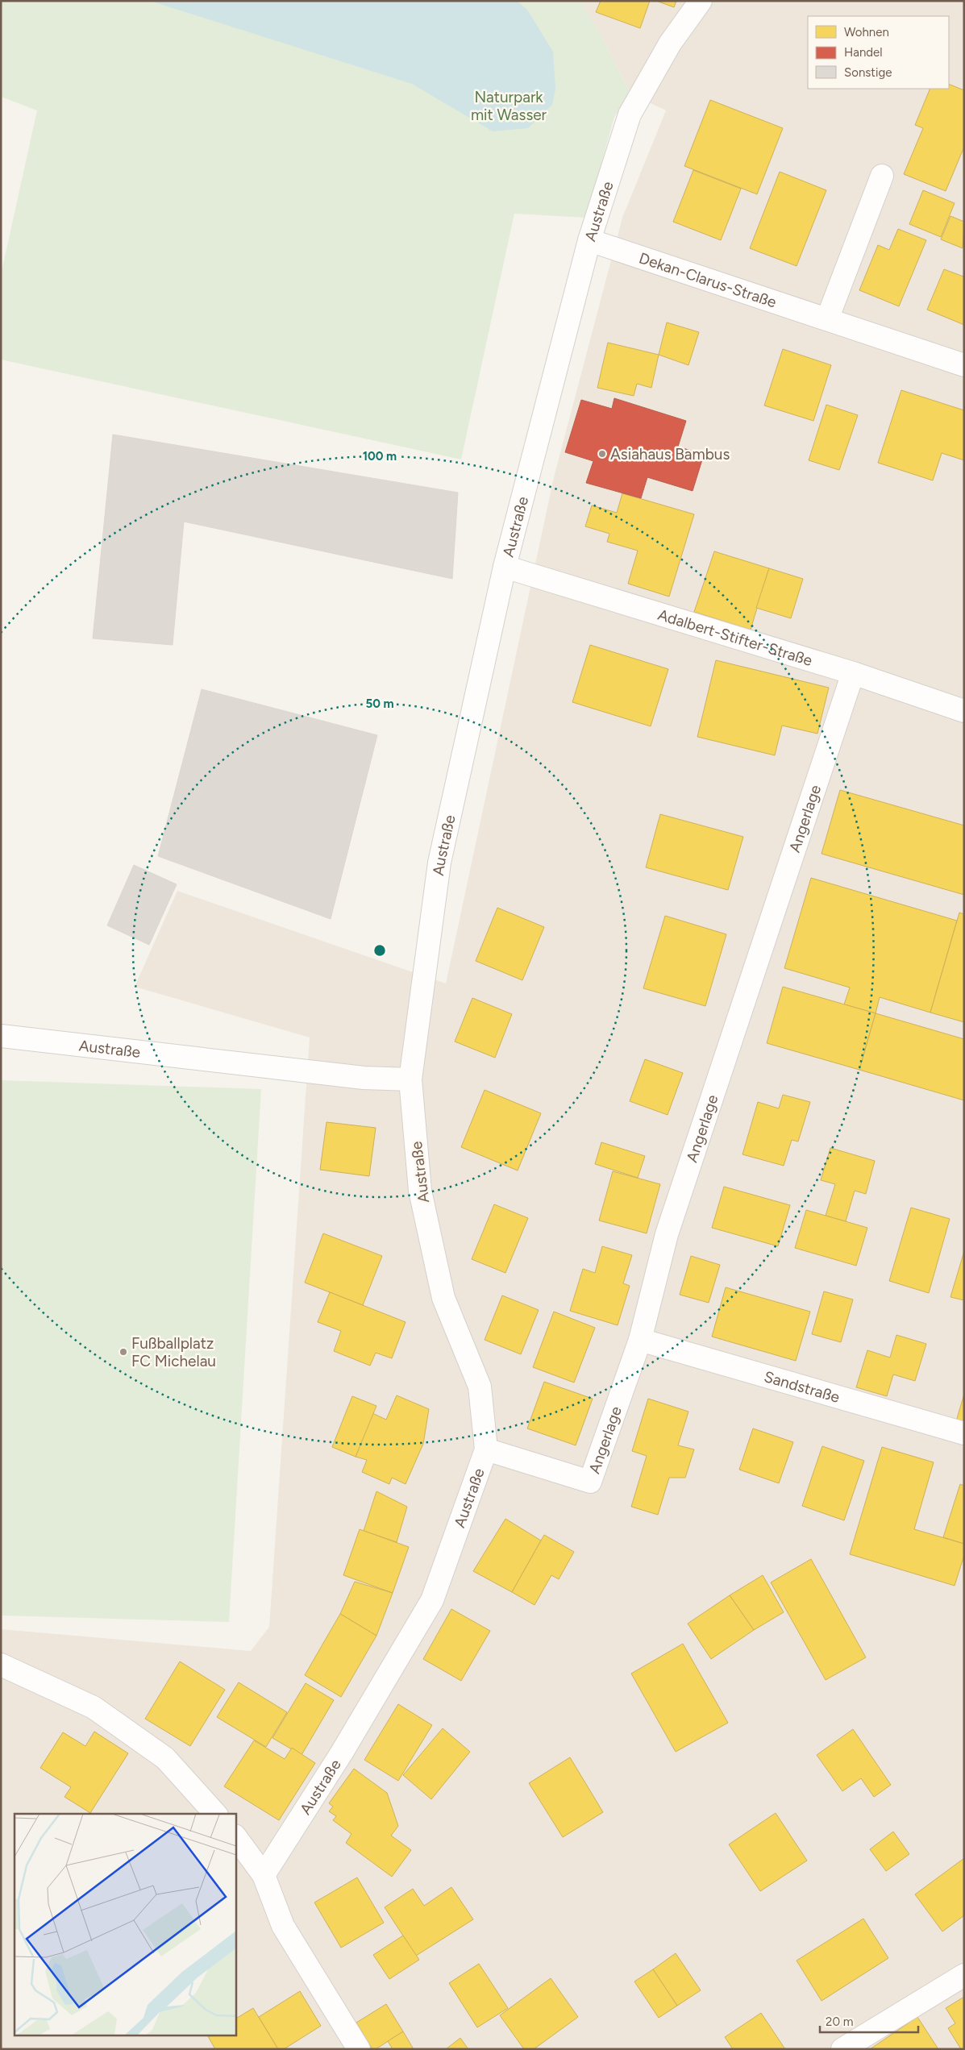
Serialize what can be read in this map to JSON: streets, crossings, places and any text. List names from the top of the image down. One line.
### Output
{"streets":{"street":["Austraße","Dekan-Clarus-Straße","Adalbert-Stifter-Straße","Angerlage","Sandstraße"]},"crossings":[["Austraße","Dekan-Clarus-Straße"],["Austraße","Adalbert-Stifter-Straße"],["Austraße","Angerlage"],["Adalbert-Stifter-Straße","Angerlage"],["Angerlage","Sandstraße"]],"parks":["Naturpark mit Wasser"],"places":["Asiahaus Bambus","Fußballplatz FC Michelau"],"legend":["Wohnen","Handel","Sonstige"],"scale_bar":"20 m","rings":["100 m","50 m"]}
